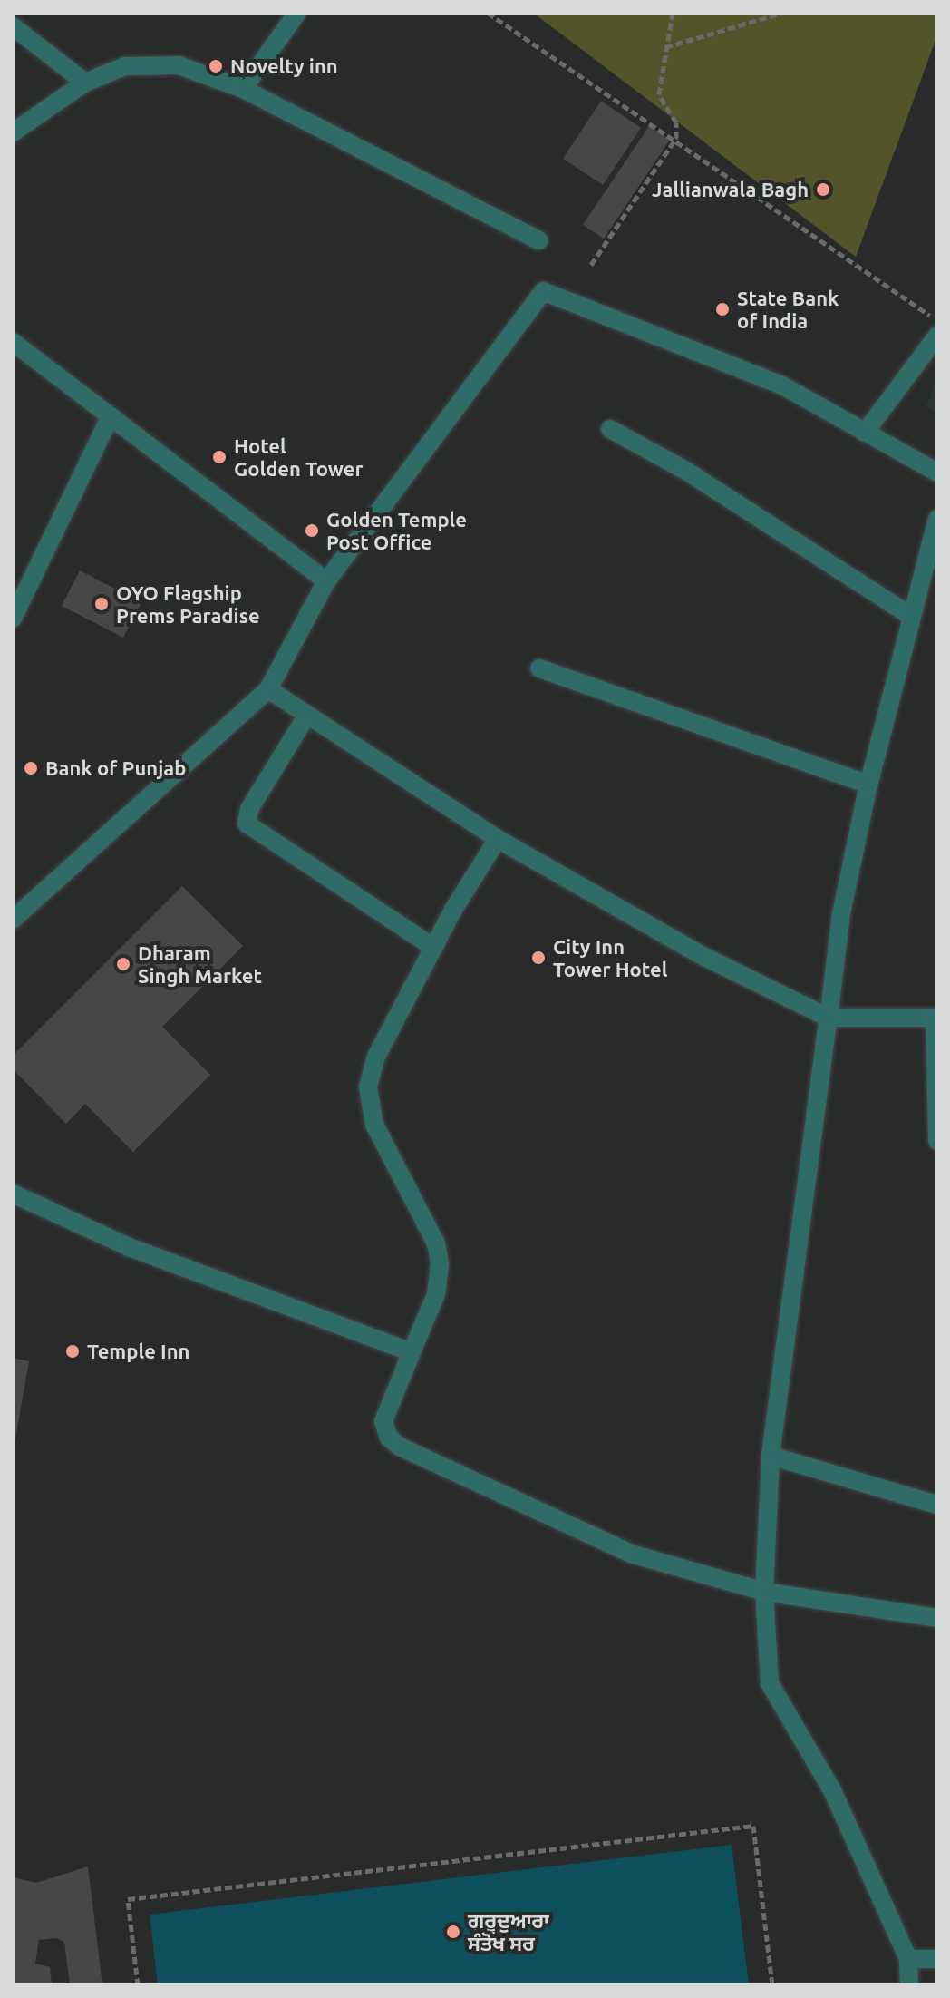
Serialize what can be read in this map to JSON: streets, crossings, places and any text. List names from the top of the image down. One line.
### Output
{"places":["Novelty inn","Jallianwala Bagh","State Bank of India","Hotel Golden Tower","Golden Temple Post Office","OYO Flagship Prems Paradise","Bank of Punjab","City Inn Tower Hotel","Dharam Singh Market","Temple Inn","ਗੁਰੂਦੁਆਰਾ ਸੰਤੋਖ ਸਰ"]}
